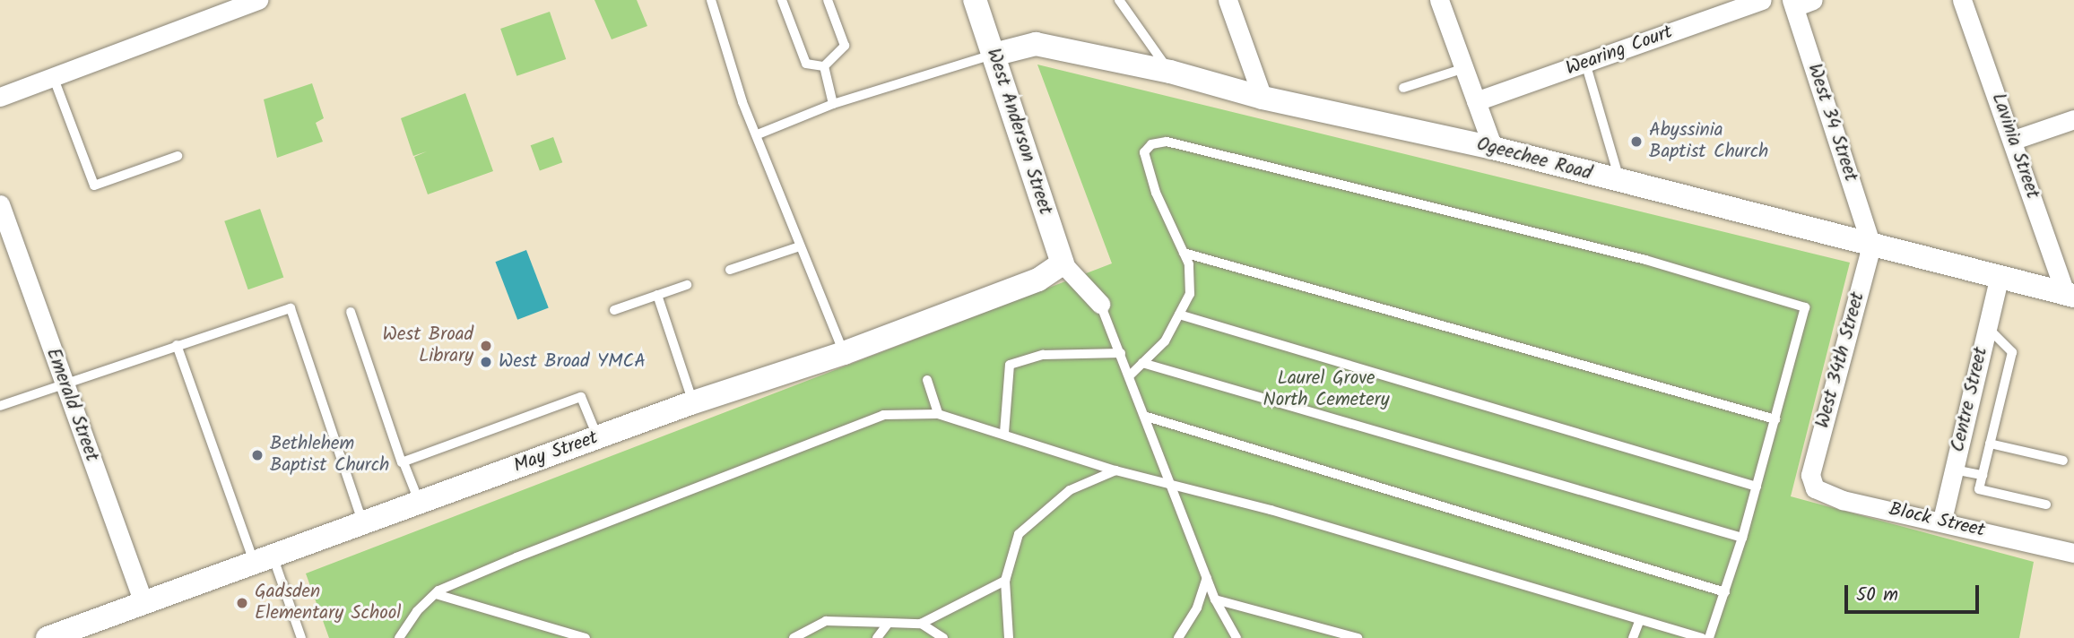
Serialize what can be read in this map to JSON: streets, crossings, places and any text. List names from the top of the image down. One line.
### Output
{"streets":{"street":["Wearing Court","West 34 Street","West Anderson Street","Lavinia Street","Ogeechee Road","West 34th Street","Centre Street","Emerald Street","May Street","Block Street"]},"crossings":[["West 34 Street","Ogeechee Road"],["West 34 Street","West 34th Street"],["West Anderson Street","Ogeechee Road"],["West Anderson Street","May Street"],["Lavinia Street","Ogeechee Road"],["Ogeechee Road","West 34th Street"],["Ogeechee Road","Centre Street"],["West 34th Street","Block Street"],["Centre Street","Block Street"],["Emerald Street","May Street"]],"parks":["Laurel Grove North Cemetery"],"places":["Abyssinia Baptist Church","West Broad Library","West Broad YMCA","Bethlehem Baptist Church","Gadsden Elementary School"],"scale_bar":"50 m"}
